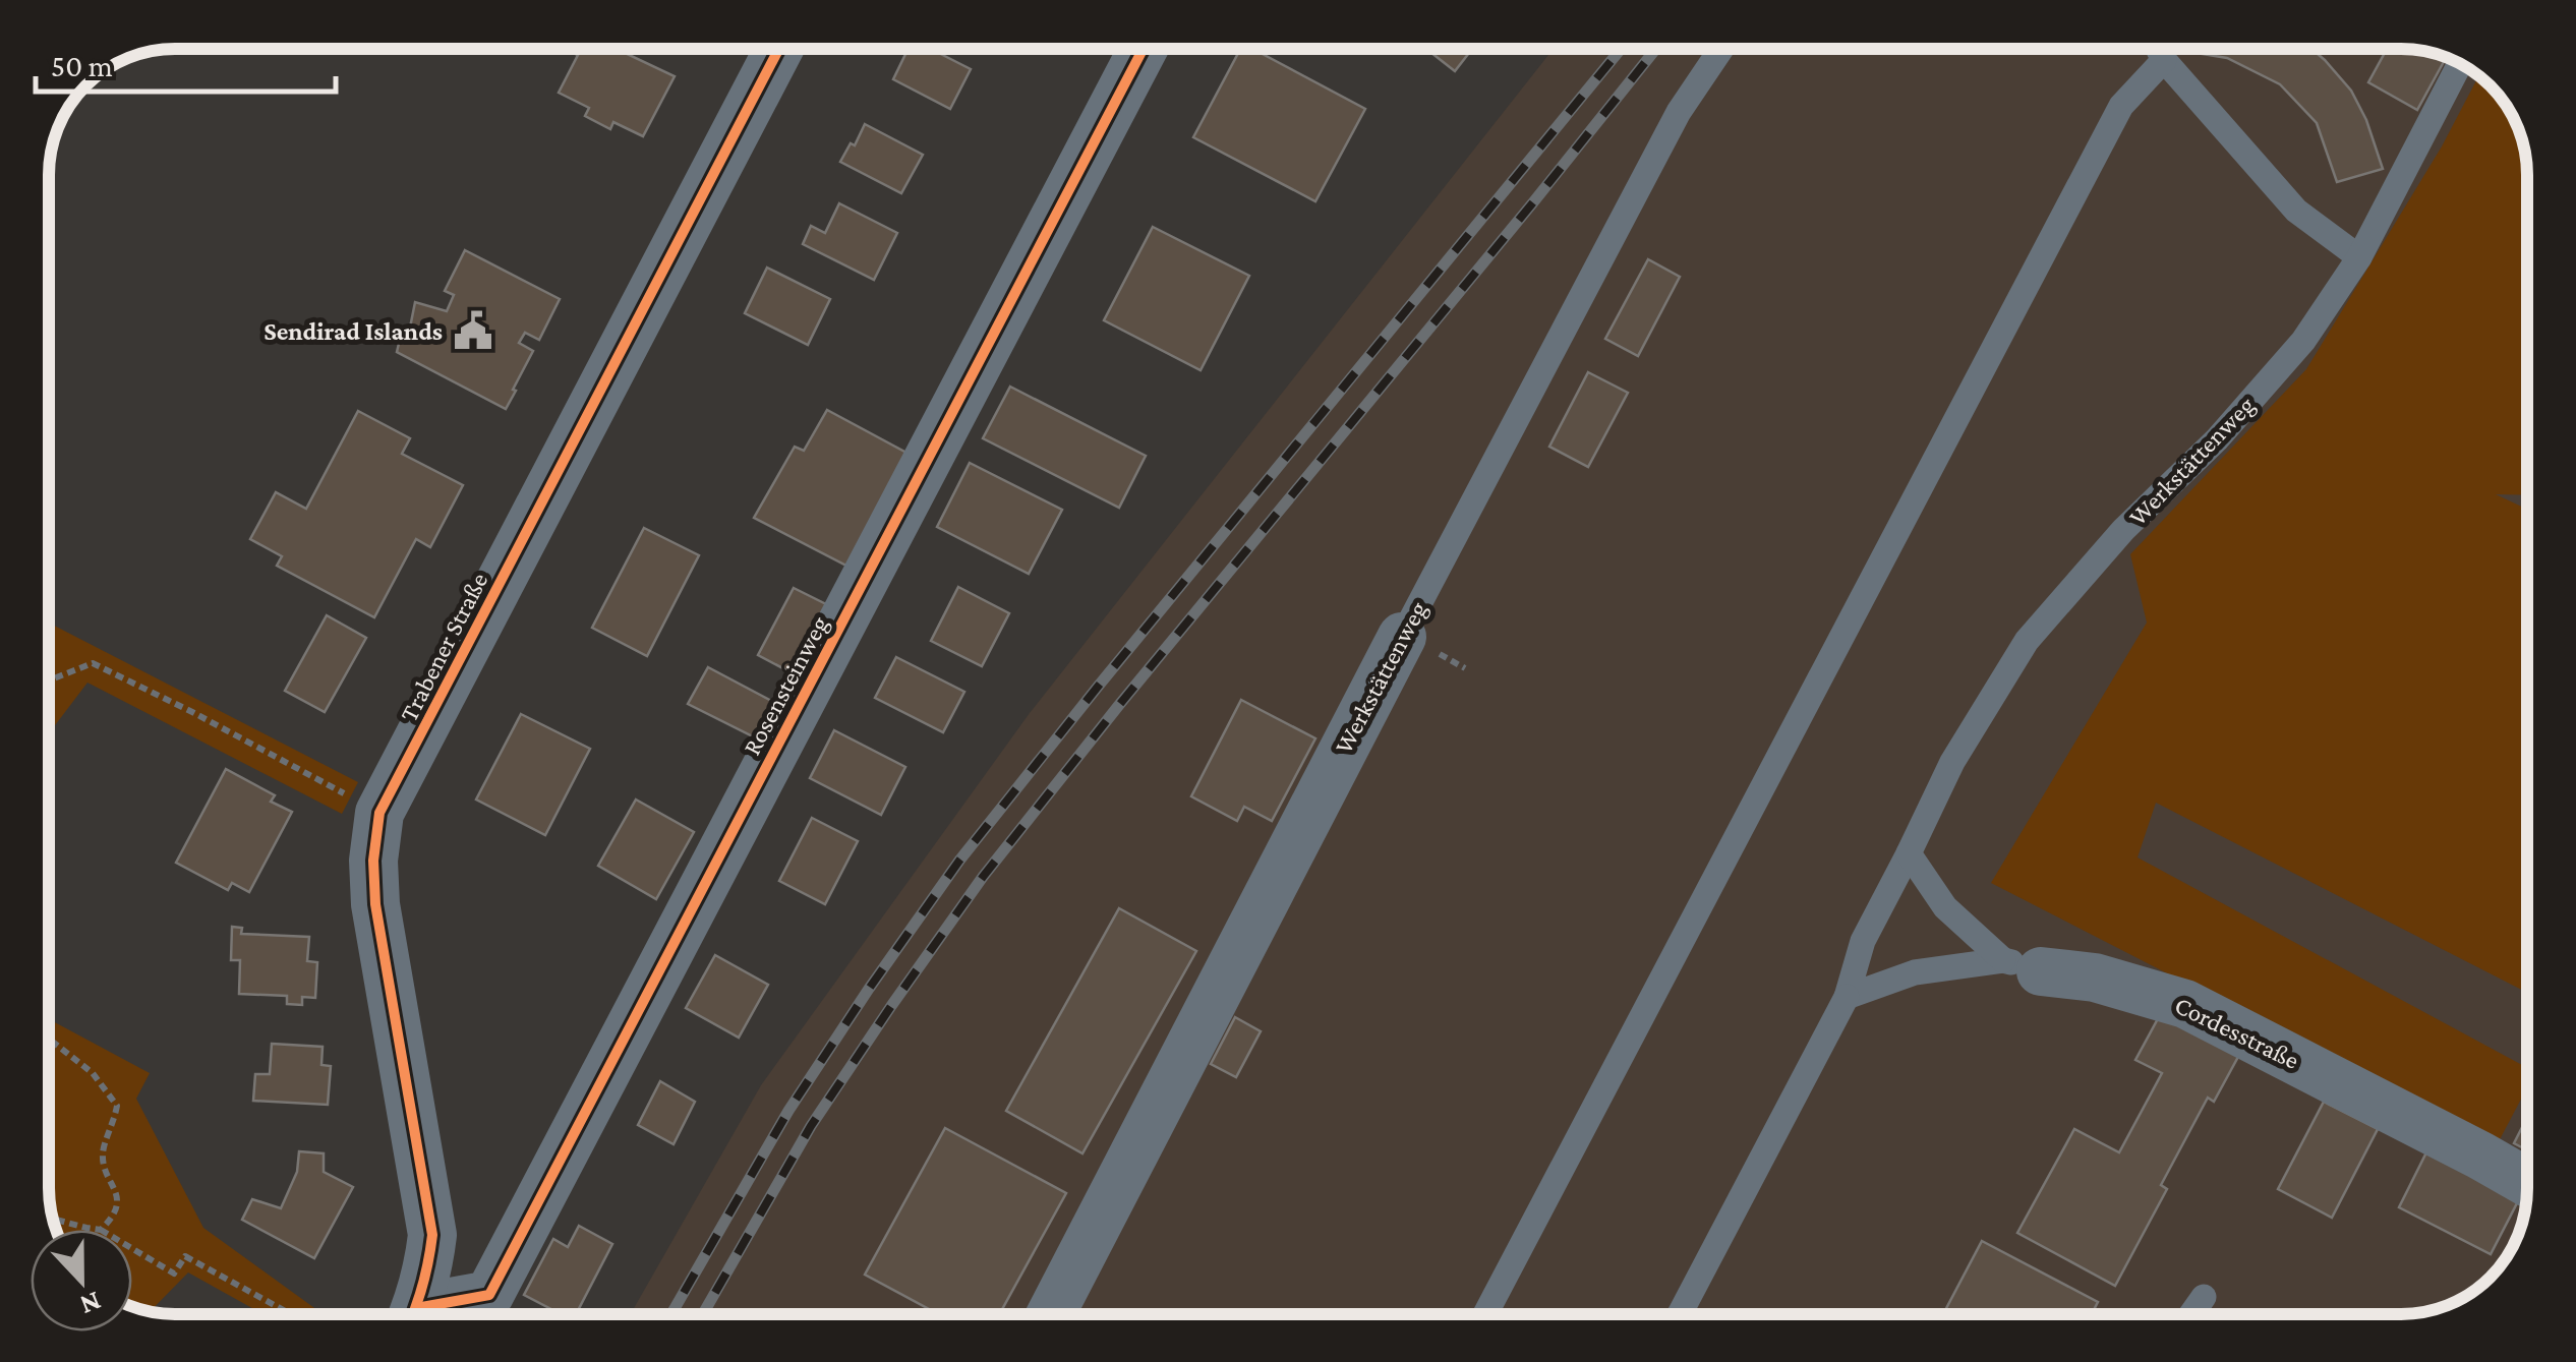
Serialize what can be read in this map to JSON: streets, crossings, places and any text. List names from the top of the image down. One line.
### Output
{"streets":{"street":["Werkstättenweg","Trabener Straße","Rosensteinweg","Cordesstraße"]},"places":{"public building":["Sendirad Islands"]},"scale_bar":"50 m","north":"bottom"}
